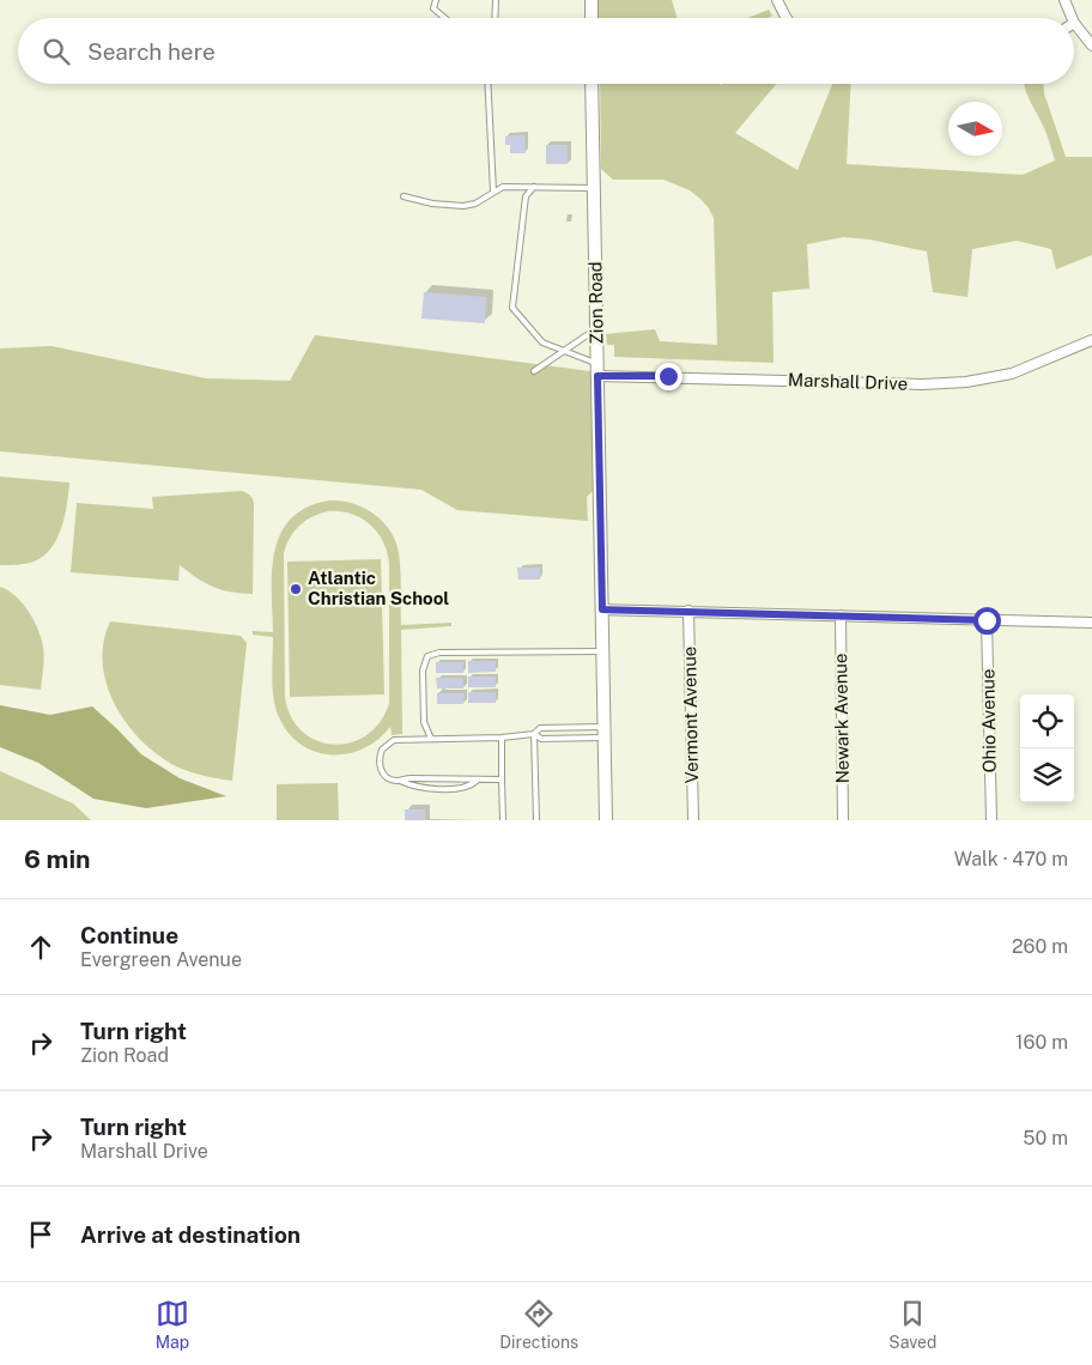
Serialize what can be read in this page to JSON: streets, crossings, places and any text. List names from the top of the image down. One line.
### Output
{"streets":{"street":["Zion Road","Marshall Drive","Vermont Avenue","Newark Avenue","Ohio Avenue"]},"crossings":[["Zion Road","Marshall Drive"]],"places":["Atlantic Christian School"],"north":"right","page":{"search":"Search here","heading":["6 min","Walk · 470 m"],"list":[["Continue","Evergreen Avenue","260 m"],["Turn right","Zion Road","160 m"],["Turn right","Marshall Drive","50 m"],"Arrive at destination"],"nav":["Map","Directions","Saved"]}}
